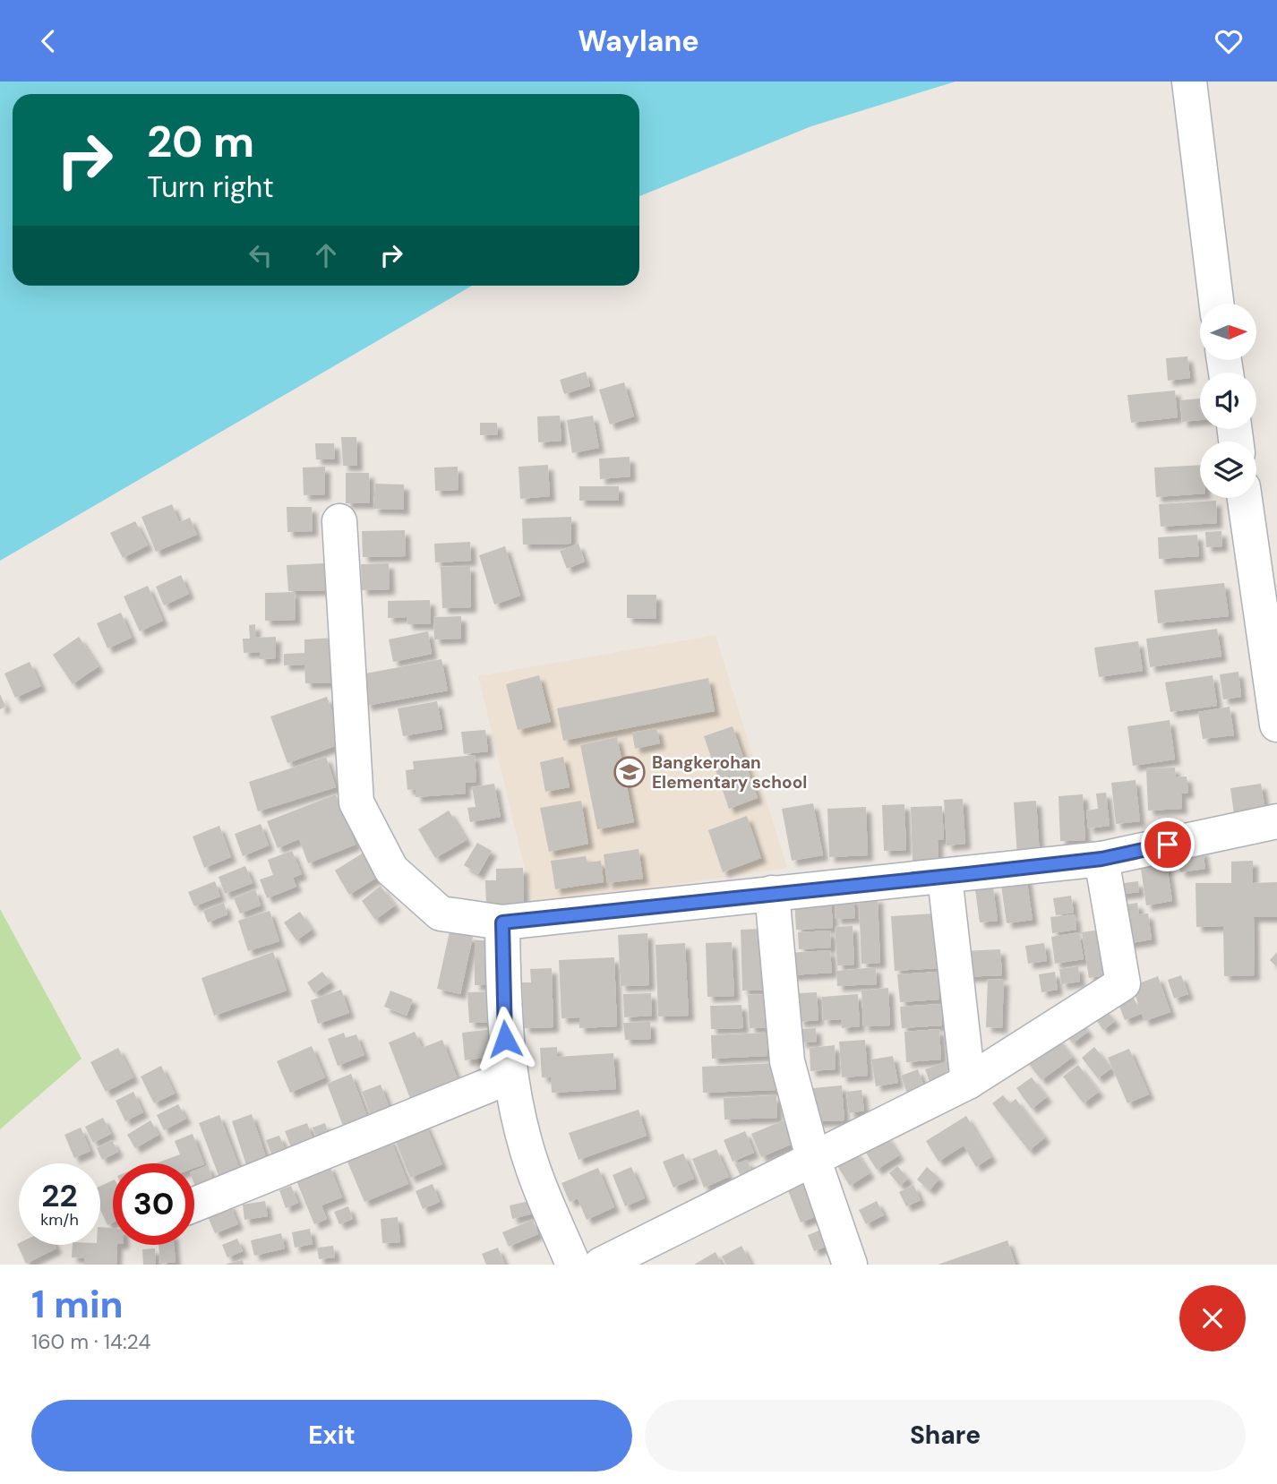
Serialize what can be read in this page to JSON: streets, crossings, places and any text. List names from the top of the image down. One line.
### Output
{"places":{"school or university":["Bangkerohan Elementary school"]},"north":"right","page":{"header":"Waylane","turn":["20 m","Turn right"],"speed":"22 km/h","limit":"30","heading":["1 min","160 m · 14:24"],"buttons":["Exit","Share"]}}
